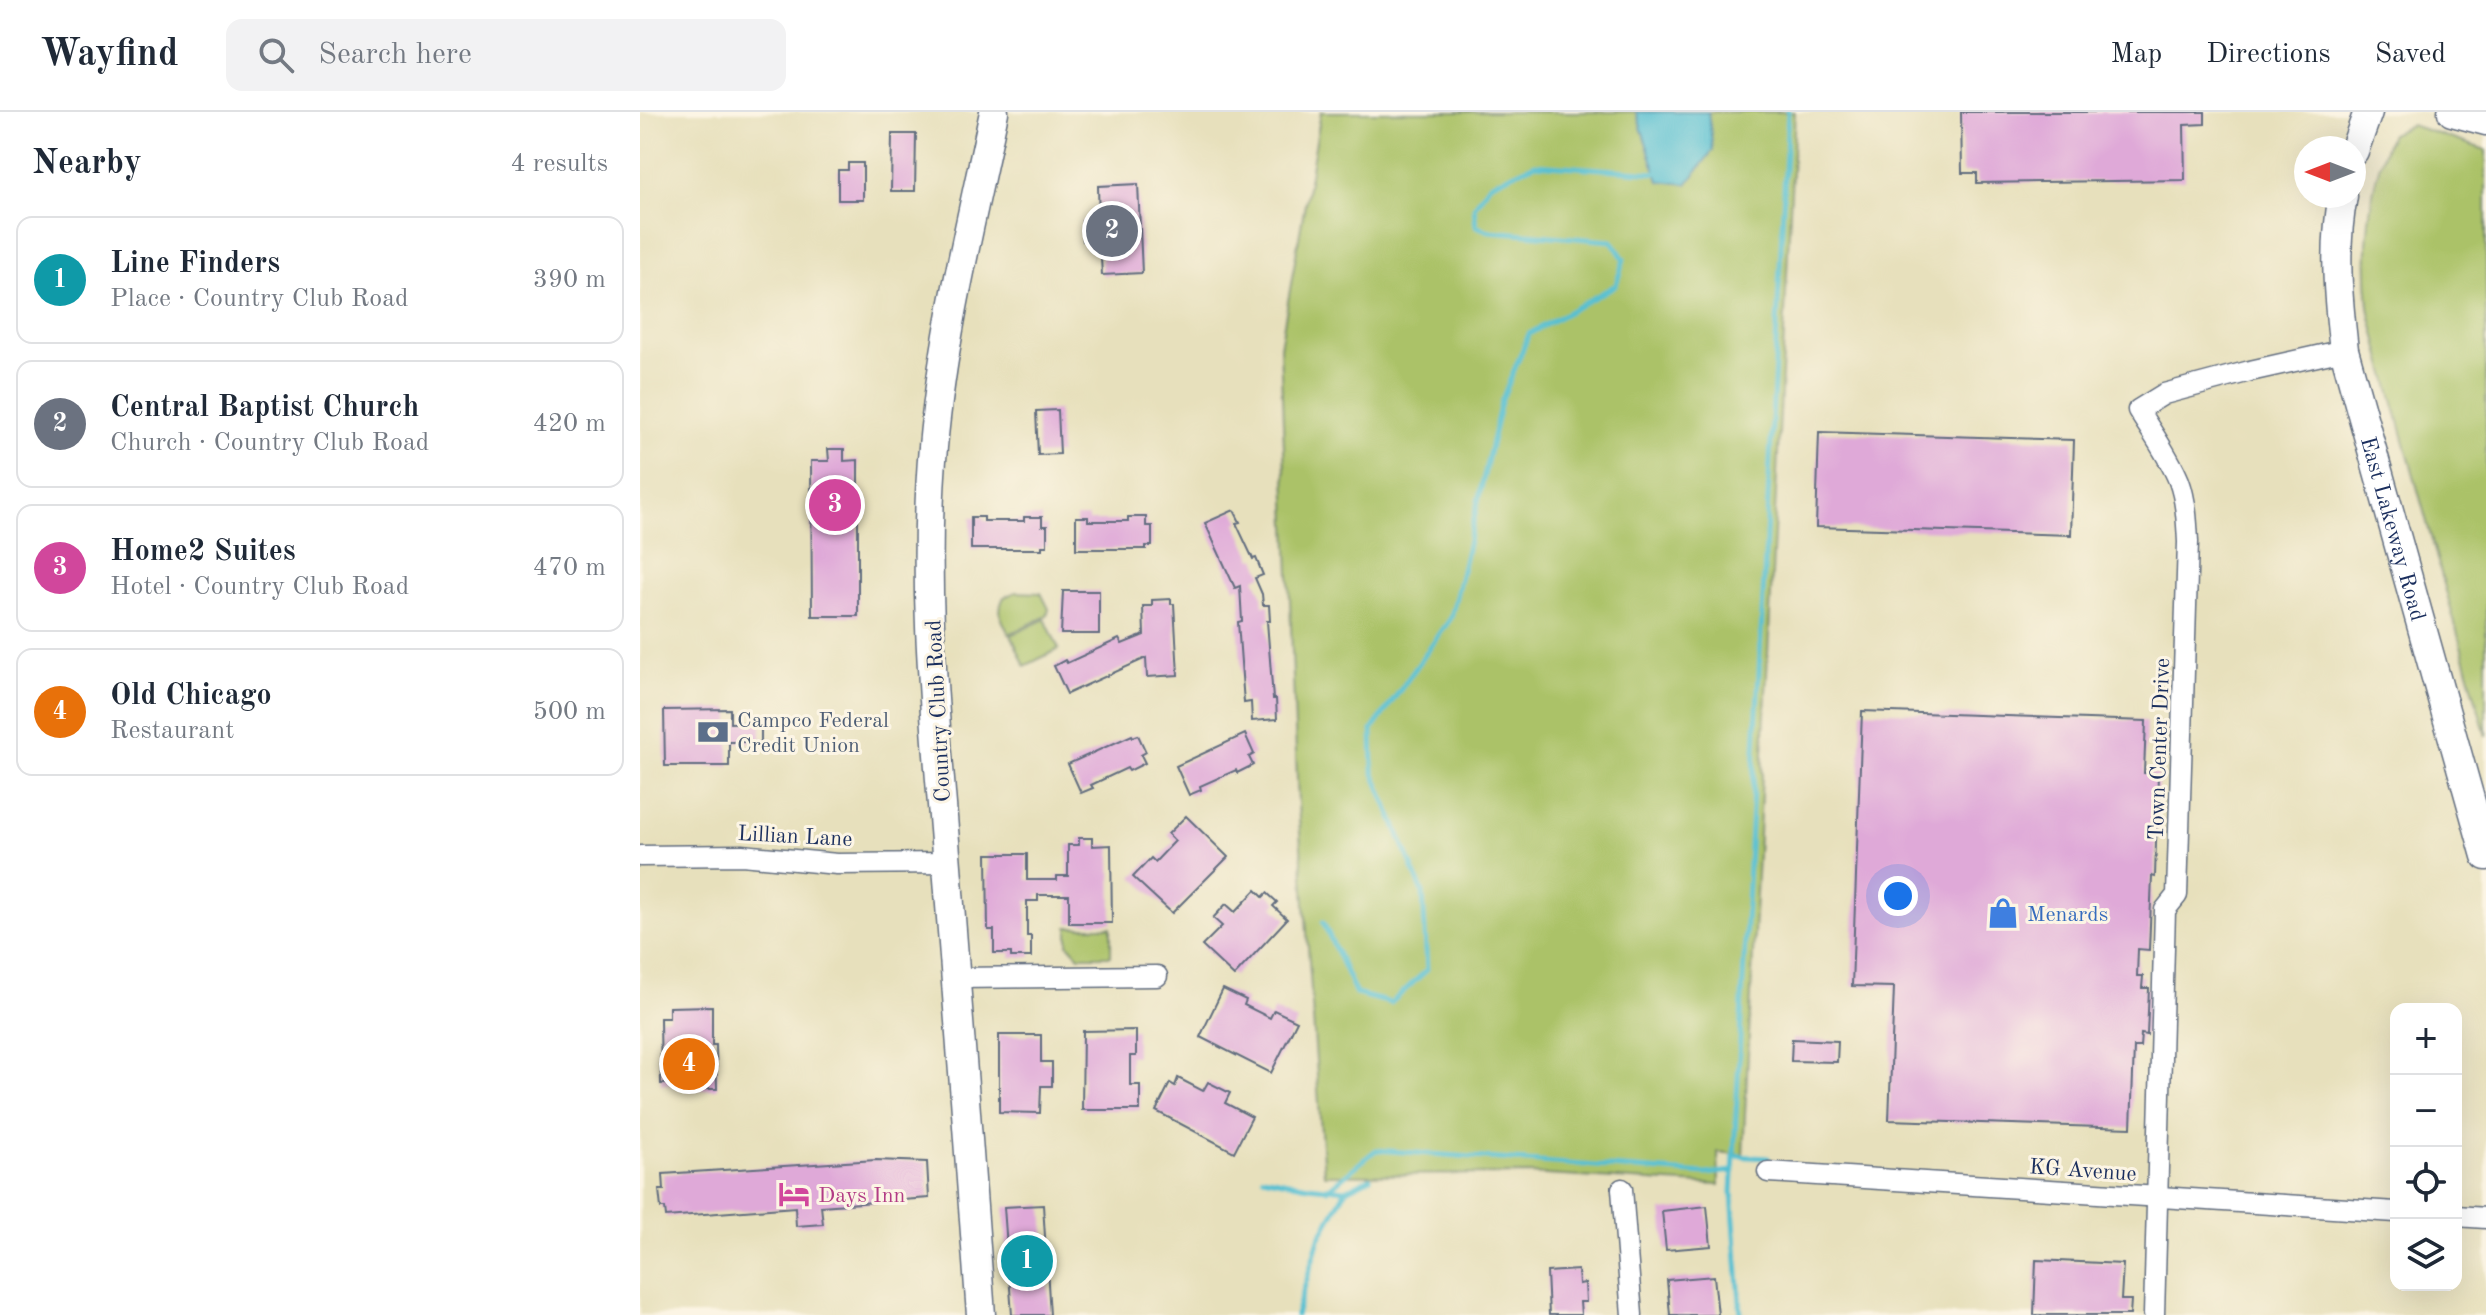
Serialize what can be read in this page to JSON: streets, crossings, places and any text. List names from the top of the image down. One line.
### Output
{"streets":{"street":["East Lakeway Road","Country Club Road","Town Center Drive","Lillian Lane","KG Avenue"]},"crossings":[["East Lakeway Road","Town Center Drive"],["Country Club Road","Lillian Lane"],["Town Center Drive","KG Avenue"]],"places":{"bank":["Campco Federal Credit Union"],"shop":["Menards"],"hotel":["Days Inn"]},"north":"left","page":{"header":"Wayfind","search":"Search here","nav":["Map","Directions","Saved"],"heading":["Nearby","4 results"],"pins":["2","3","4","1"],"list":[{"mark":"1","name":"Line Finders","note":"Place · Country Club Road","value":"390 m"},{"mark":"2","name":"Central Baptist Church","note":"Church · Country Club Road","value":"420 m"},{"mark":"3","name":"Home2 Suites","note":"Hotel · Country Club Road","value":"470 m"},{"mark":"4","name":"Old Chicago","note":"Restaurant","value":"500 m"}],"map_buttons":["+","−"]}}
